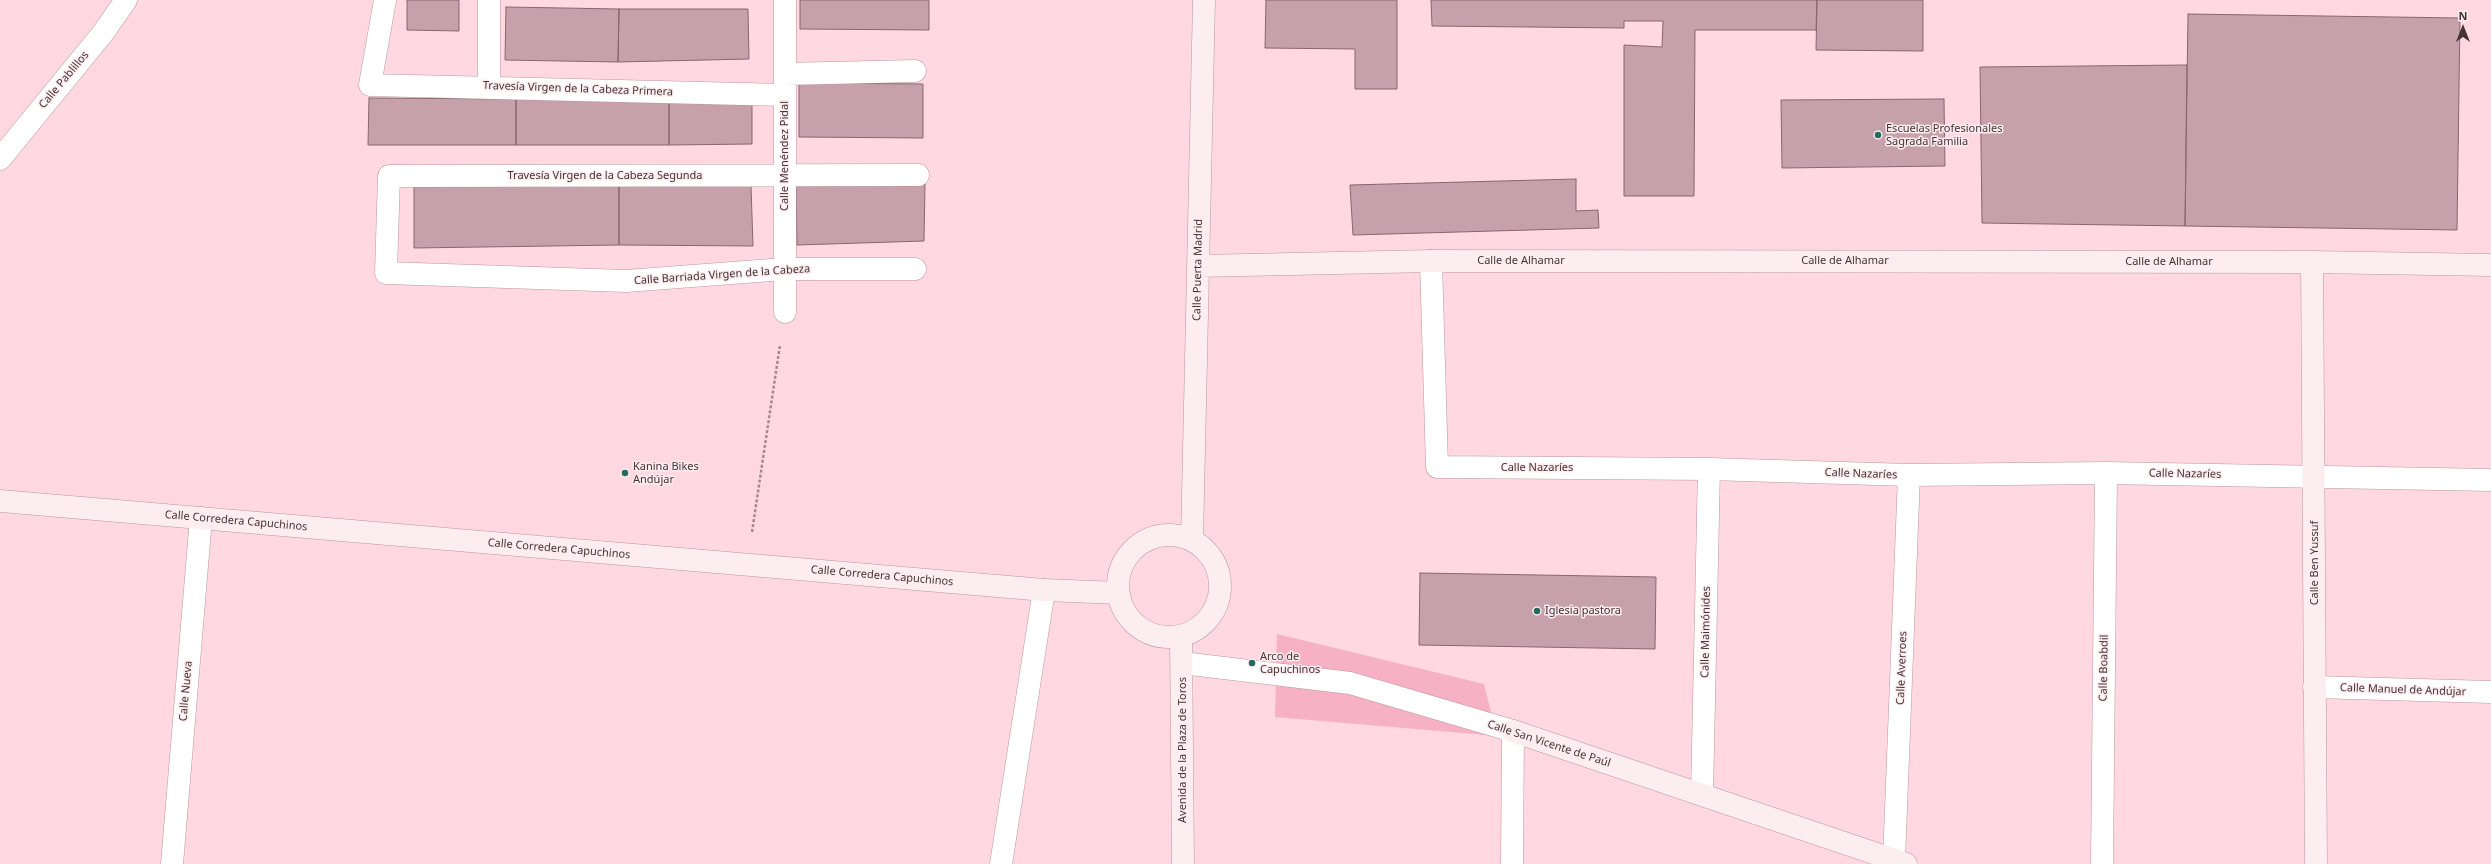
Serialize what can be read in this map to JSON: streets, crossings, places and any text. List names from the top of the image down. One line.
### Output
{"streets":{"street":["Calle Pablillos","Travesía Virgen de la Cabeza Primera","Calle Menéndez Pidal","Travesía Virgen de la Cabeza Segunda","Calle de Alhamar","Calle Puerta Madrid","Calle Barriada Virgen de la Cabeza","Calle Nazaríes","Calle Corredera Capuchinos","Calle Ben Yussuf","Calle Maimónides","Calle Averroes","Calle Boabdil","Calle Manuel de Andújar","Calle Nueva","Calle San Vicente de Paúl","Avenida de la Plaza de Toros"]},"crossings":[["Travesía Virgen de la Cabeza Primera","Calle Menéndez Pidal"],["Calle Menéndez Pidal","Travesía Virgen de la Cabeza Segunda"],["Calle Menéndez Pidal","Calle Barriada Virgen de la Cabeza"],["Travesía Virgen de la Cabeza Segunda","Calle Barriada Virgen de la Cabeza"],["Calle de Alhamar","Calle Puerta Madrid"],["Calle de Alhamar","Calle Nazaríes"],["Calle de Alhamar","Calle Ben Yussuf"],["Calle Puerta Madrid","Calle Corredera Capuchinos"],["Calle Puerta Madrid","Avenida de la Plaza de Toros"],["Calle Nazaríes","Calle Ben Yussuf"],["Calle Nazaríes","Calle Maimónides"],["Calle Nazaríes","Calle Averroes"],["Calle Nazaríes","Calle Boabdil"],["Calle Corredera Capuchinos","Calle Nueva"],["Calle Corredera Capuchinos","Avenida de la Plaza de Toros"],["Calle Ben Yussuf","Calle Manuel de Andújar"],["Calle Maimónides","Calle San Vicente de Paúl"],["Calle Averroes","Calle San Vicente de Paúl"],["Calle San Vicente de Paúl","Avenida de la Plaza de Toros"]],"places":["Escuelas Profesionales Sagrada Familia","Kanina Bikes Andújar","Iglesia pastora","Arco de Capuchinos"],"north":"top"}
